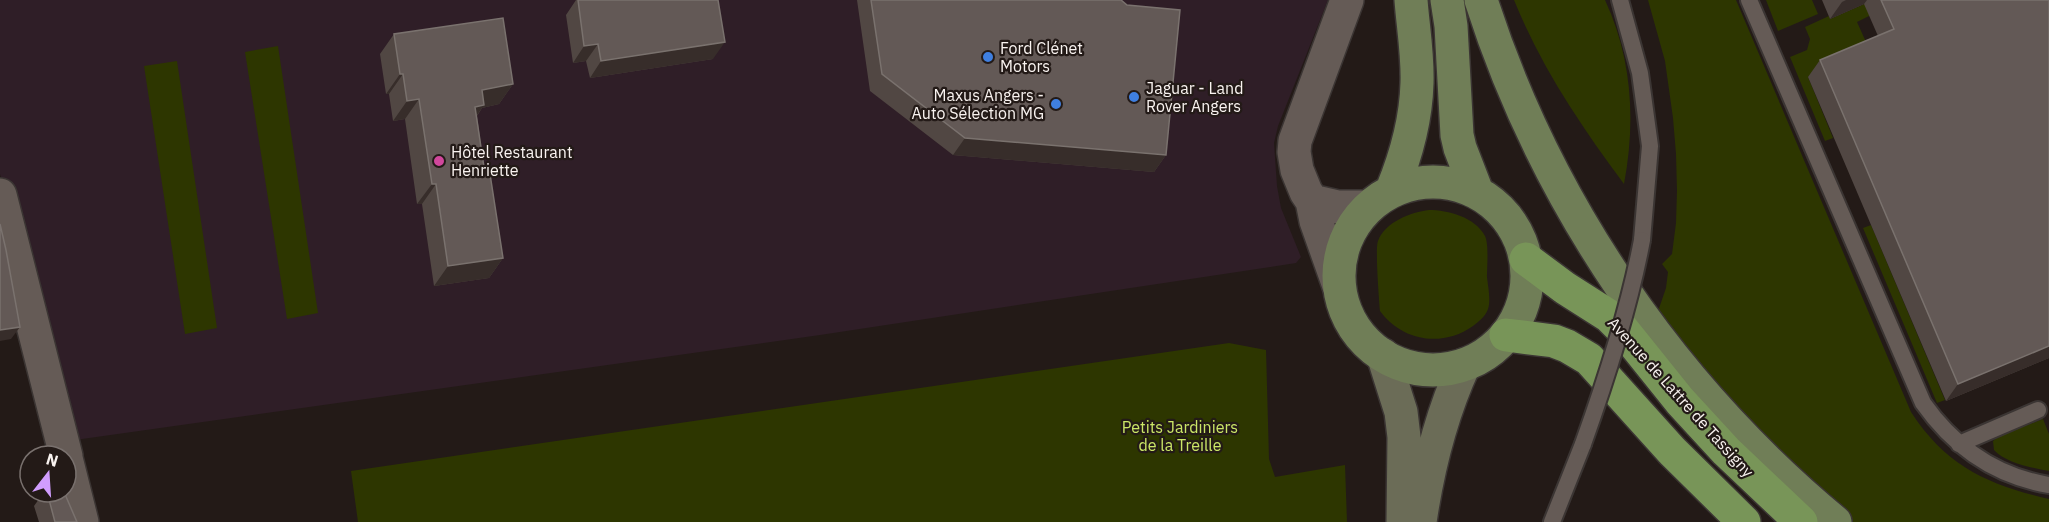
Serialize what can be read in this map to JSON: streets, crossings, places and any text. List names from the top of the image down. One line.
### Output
{"streets":{"highway":["Avenue de Lattre de Tassigny"]},"parks":["Petits Jardiniers de la Treille"],"places":["Ford Clénet Motors","Jaguar - Land Rover Angers","Maxus Angers - Auto Sélection MG","Hôtel Restaurant Henriette"],"north":"top"}
